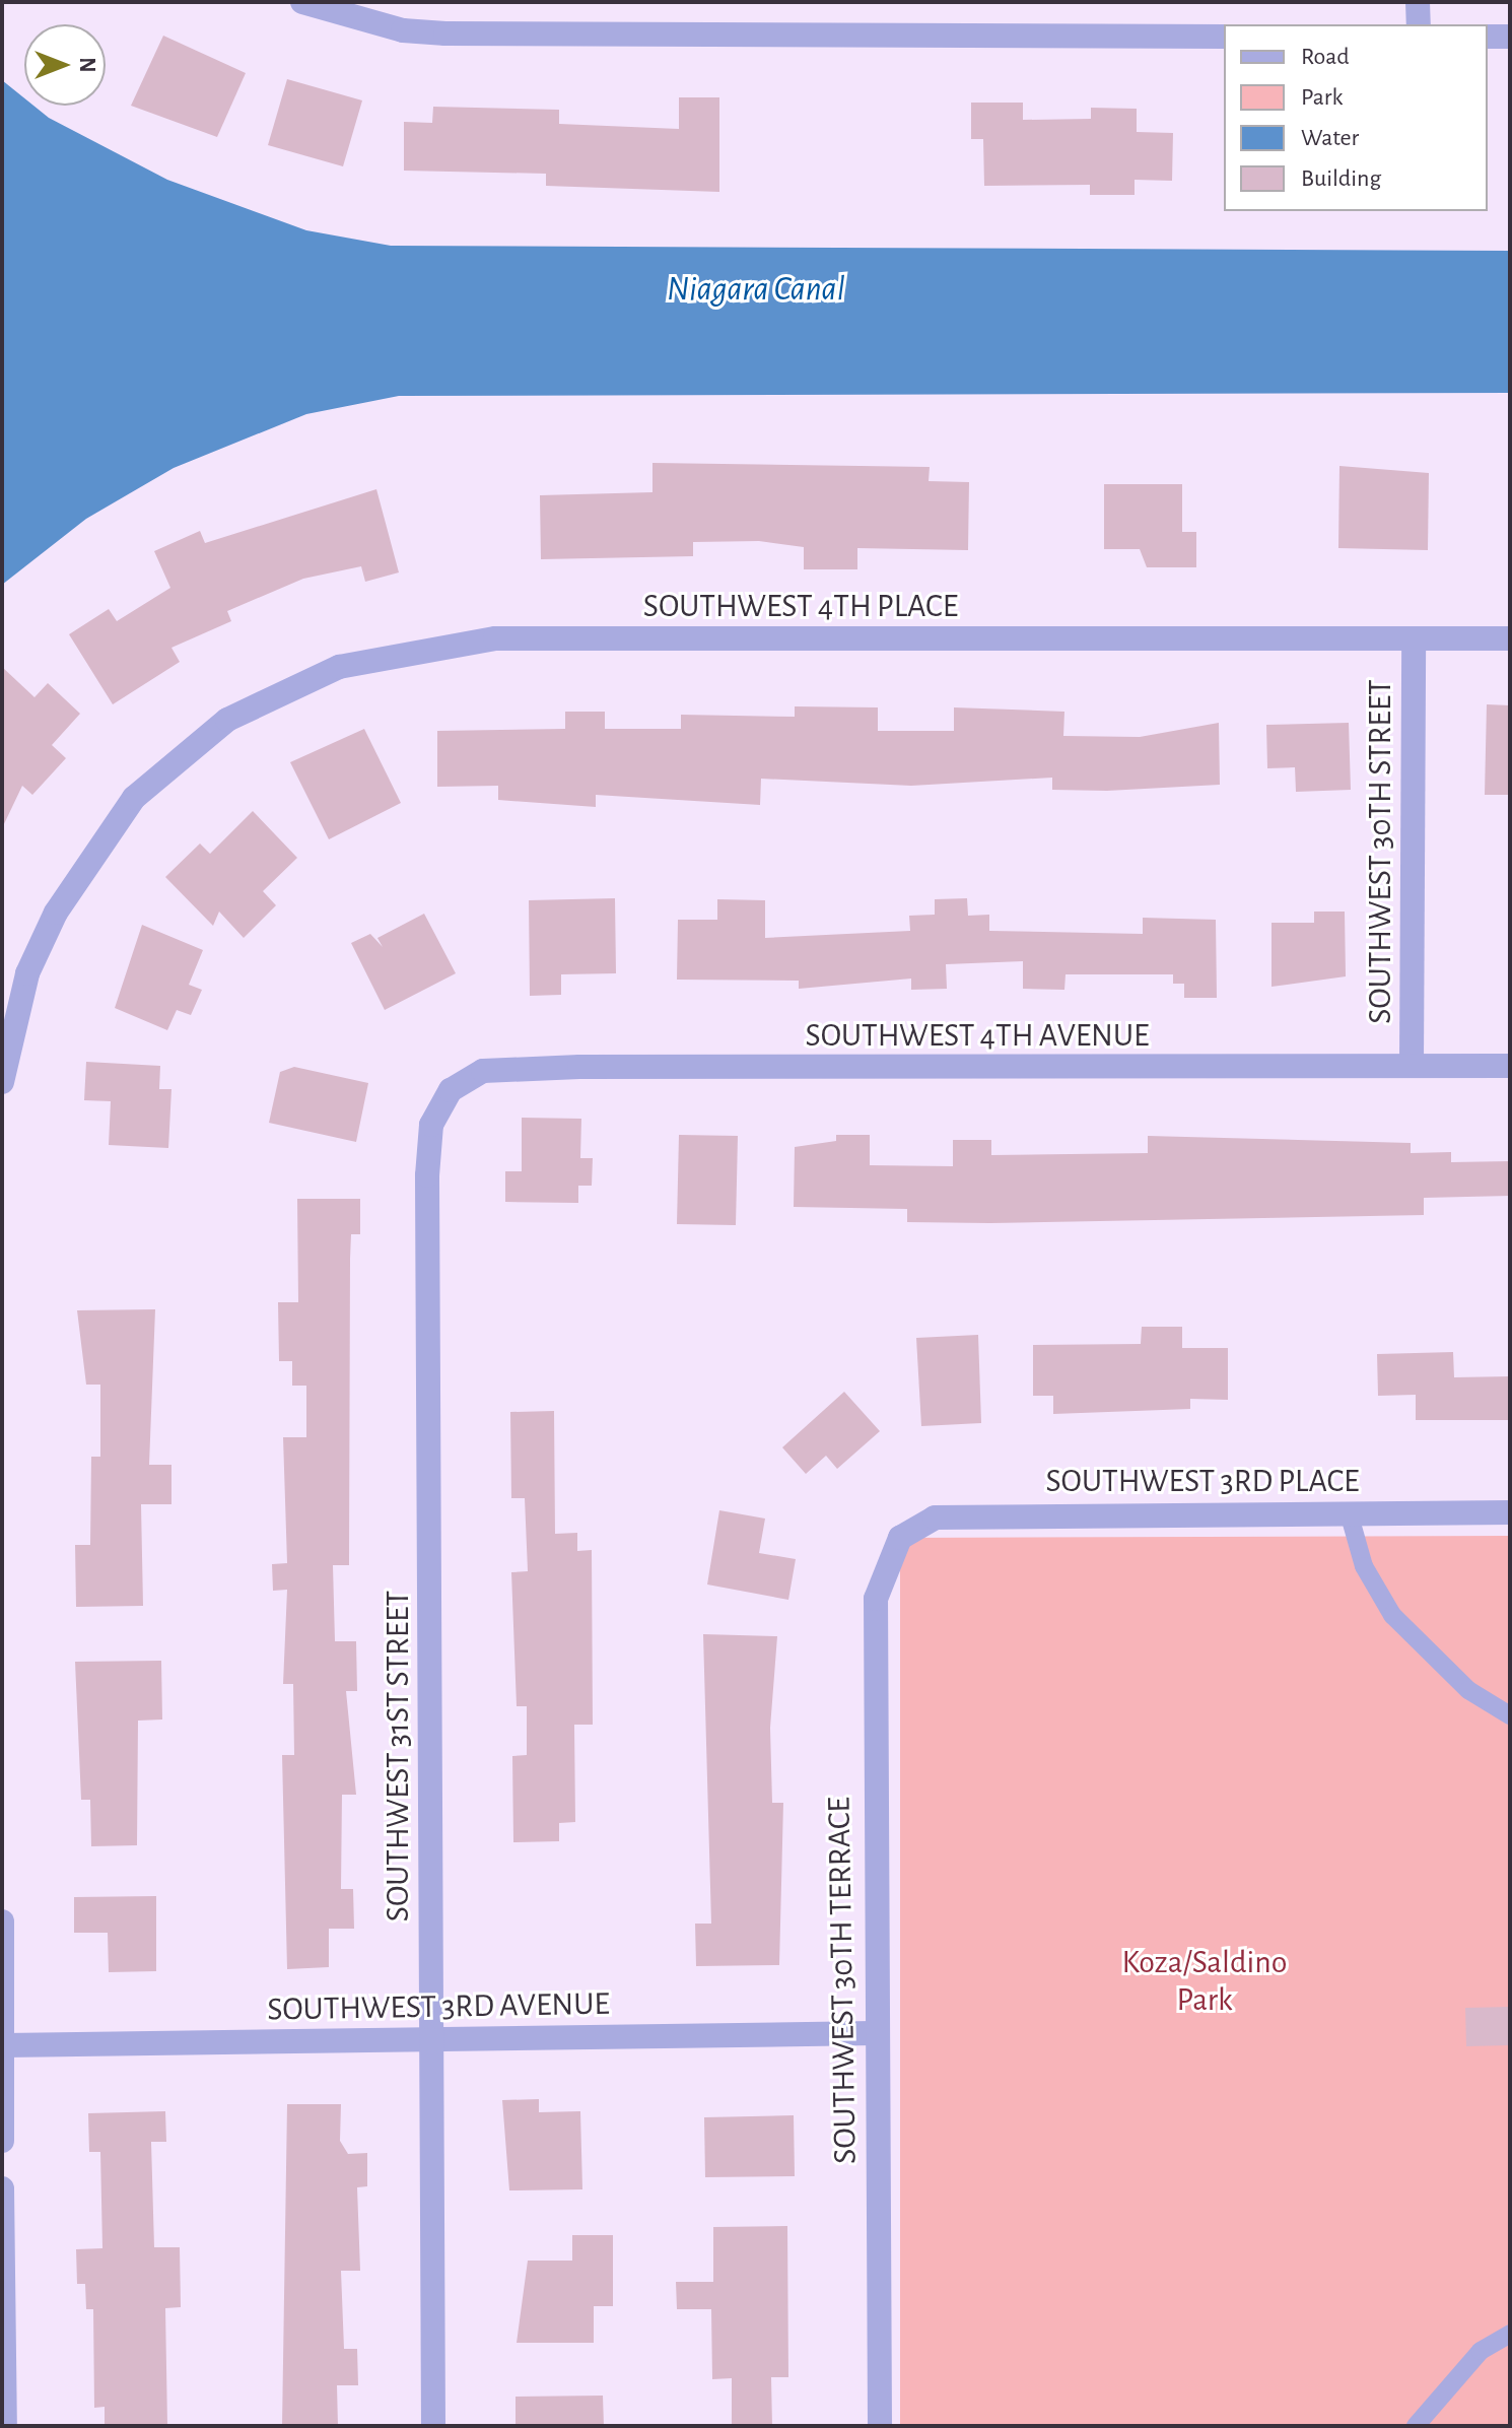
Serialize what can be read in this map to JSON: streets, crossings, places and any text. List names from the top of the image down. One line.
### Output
{"streets":{"street":["SOUTHWEST 4TH PLACE","SOUTHWEST 30TH STREET","SOUTHWEST 4TH AVENUE","SOUTHWEST 3RD PLACE","SOUTHWEST 31ST STREET","SOUTHWEST 30TH TERRACE","SOUTHWEST 3RD AVENUE"]},"crossings":[["SOUTHWEST 4TH PLACE","SOUTHWEST 30TH STREET"],["SOUTHWEST 30TH STREET","SOUTHWEST 4TH AVENUE"],["SOUTHWEST 4TH AVENUE","SOUTHWEST 31ST STREET"],["SOUTHWEST 3RD PLACE","SOUTHWEST 30TH TERRACE"],["SOUTHWEST 31ST STREET","SOUTHWEST 3RD AVENUE"],["SOUTHWEST 30TH TERRACE","SOUTHWEST 3RD AVENUE"]],"water":["Niagara Canal"],"parks":["Koza/Saldino Park"],"legend":["Road","Park","Water","Building"],"north":"right"}
